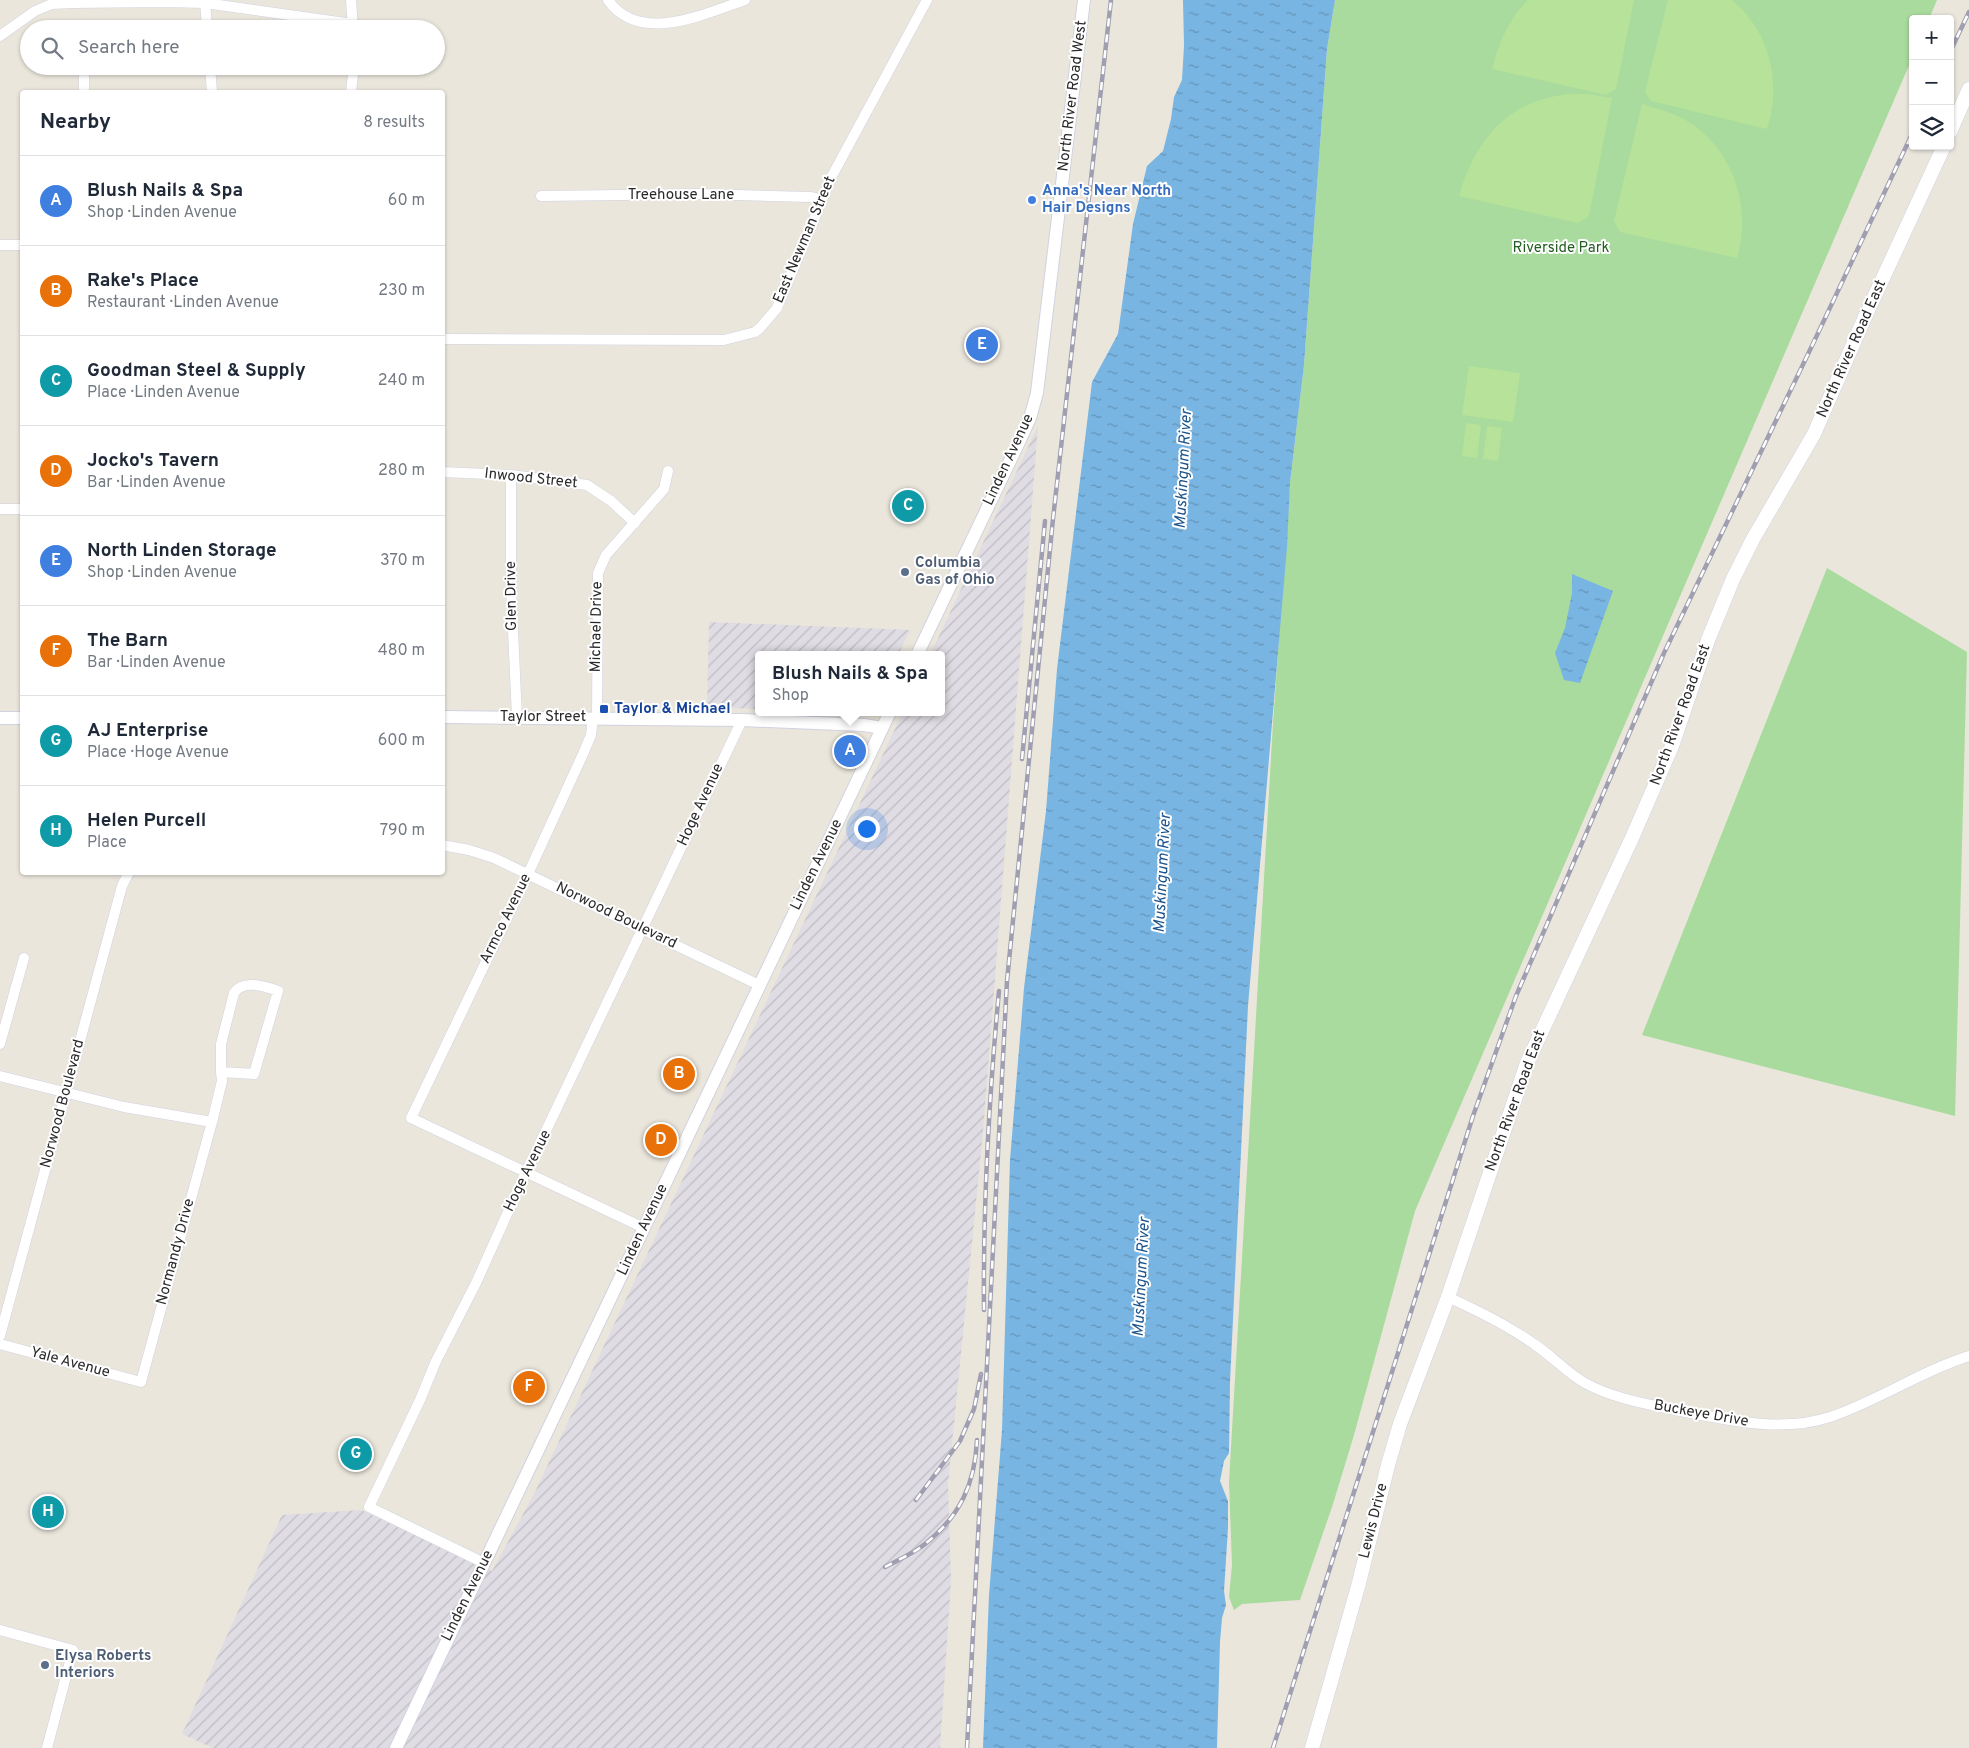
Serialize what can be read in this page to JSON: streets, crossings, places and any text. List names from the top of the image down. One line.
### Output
{"streets":{"main road":["North River Road East","Lewis Drive"],"street":["North River Road West","Treehouse Lane","East Newman Street","Linden Avenue","Inwood Street","Glen Drive","Michael Drive","Taylor Street","Hoge Avenue","Norwood Boulevard","Armco Avenue","Normandy Drive","Yale Avenue","Buckeye Drive"]},"crossings":[["North River Road West","Linden Avenue"],["Treehouse Lane","East Newman Street"],["North River Road East","Buckeye Drive"],["North River Road East","Lewis Drive"],["Linden Avenue","Taylor Street"],["Linden Avenue","Hoge Avenue"],["Linden Avenue","Norwood Boulevard"],["Inwood Street","Glen Drive"],["Inwood Street","Michael Drive"],["Glen Drive","Taylor Street"],["Michael Drive","Taylor Street"],["Michael Drive","Armco Avenue"],["Taylor Street","Hoge Avenue"],["Taylor Street","Armco Avenue"],["Hoge Avenue","Norwood Boulevard"],["Hoge Avenue","Armco Avenue"],["Norwood Boulevard","Armco Avenue"],["Normandy Drive","Yale Avenue"],["Buckeye Drive","Lewis Drive"]],"water":["Muskingum River"],"parks":["Riverside Park"],"places":{"other":["Anna's Near North Hair Designs","Columbia Gas of Ohio","Elysa Roberts Interiors"],"transit":["Taylor & Michael"]},"page":{"map_buttons":["+","−"],"search":"Search here","heading":["Nearby","8 results"],"list":[{"mark":"A","name":"Blush Nails & Spa","note":"Shop · Linden Avenue","value":"60 m"},{"mark":"B","name":"Rake's Place","note":"Restaurant · Linden Avenue","value":"230 m"},{"mark":"C","name":"Goodman Steel & Supply","note":"Place · Linden Avenue","value":"240 m"},{"mark":"D","name":"Jocko's Tavern","note":"Bar · Linden Avenue","value":"280 m"},{"mark":"E","name":"North Linden Storage","note":"Shop · Linden Avenue","value":"370 m"},{"mark":"F","name":"The Barn","note":"Bar · Linden Avenue","value":"480 m"},{"mark":"G","name":"AJ Enterprise","note":"Place · Hoge Avenue","value":"600 m"},{"mark":"H","name":"Helen Purcell","note":"Place","value":"790 m"}],"pins":["E","C","A","B","D","F","G","H"],"popup":["Blush Nails & Spa","Shop"]}}
